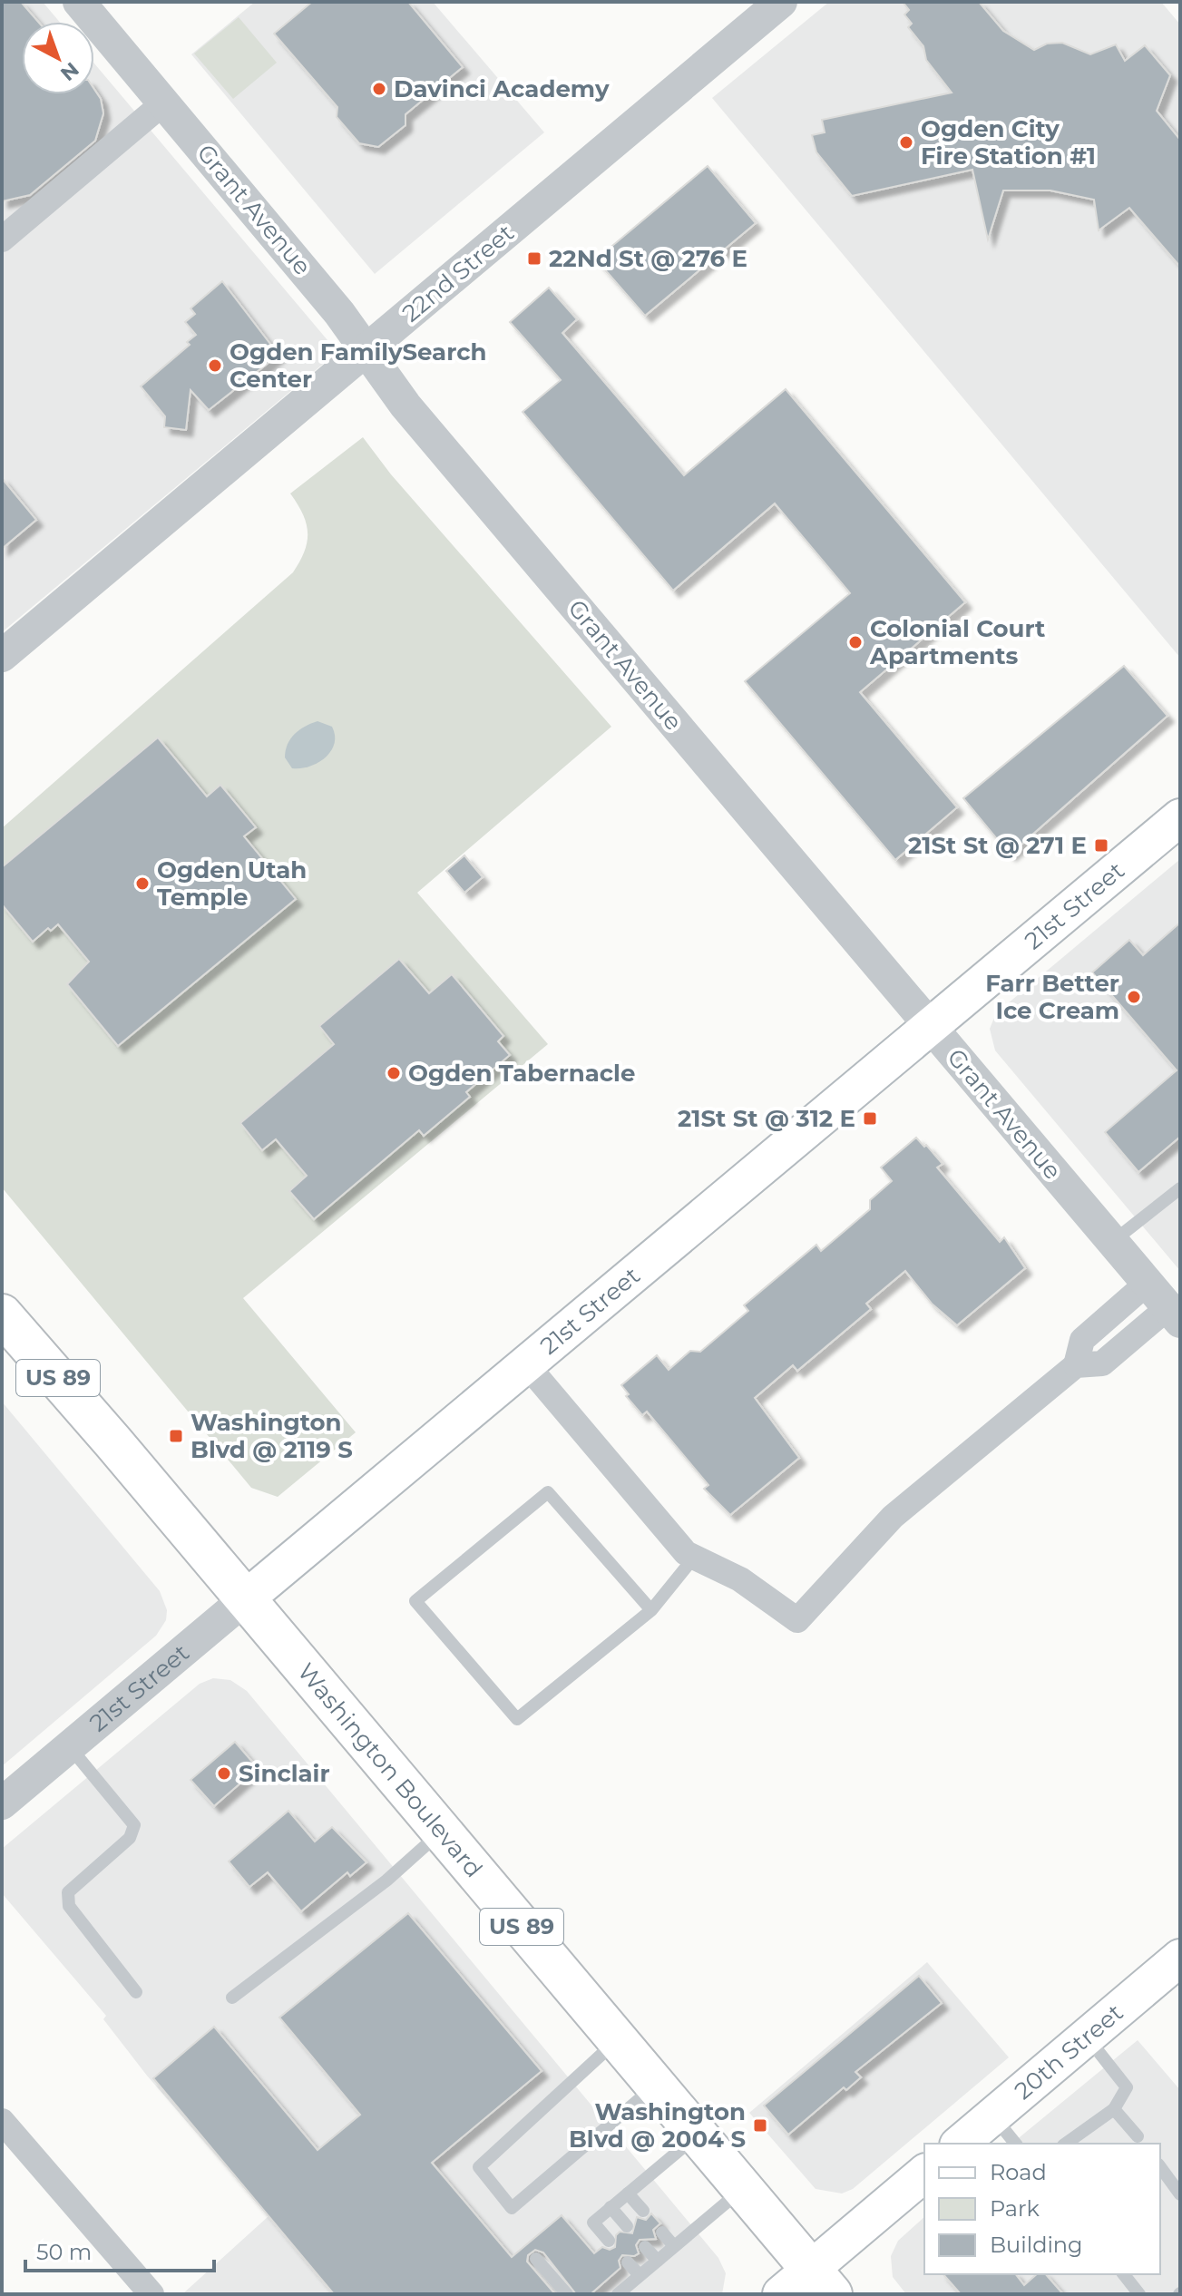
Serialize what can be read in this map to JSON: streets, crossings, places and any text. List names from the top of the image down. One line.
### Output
{"streets":{"main road":["21st Street","US 89","Washington Boulevard","20th Street"],"street":["Grant Avenue","22nd Street"]},"crossings":[["Grant Avenue","22nd Street"],["Grant Avenue","21st Street"],["21st Street","Washington Boulevard"]],"places":{"other":["Davinci Academy","Ogden City Fire Station #1","Ogden FamilySearch Center","Colonial Court Apartments","Ogden Utah Temple","Farr Better Ice Cream","Ogden Tabernacle","Sinclair"],"transit":["22Nd St @ 276 E","21St St @ 271 E","21St St @ 312 E","Washington Blvd @ 2119 S","Washington Blvd @ 2004 S"]},"legend":["Road","Park","Building"],"scale_bar":"50 m","north":"bottom right"}
